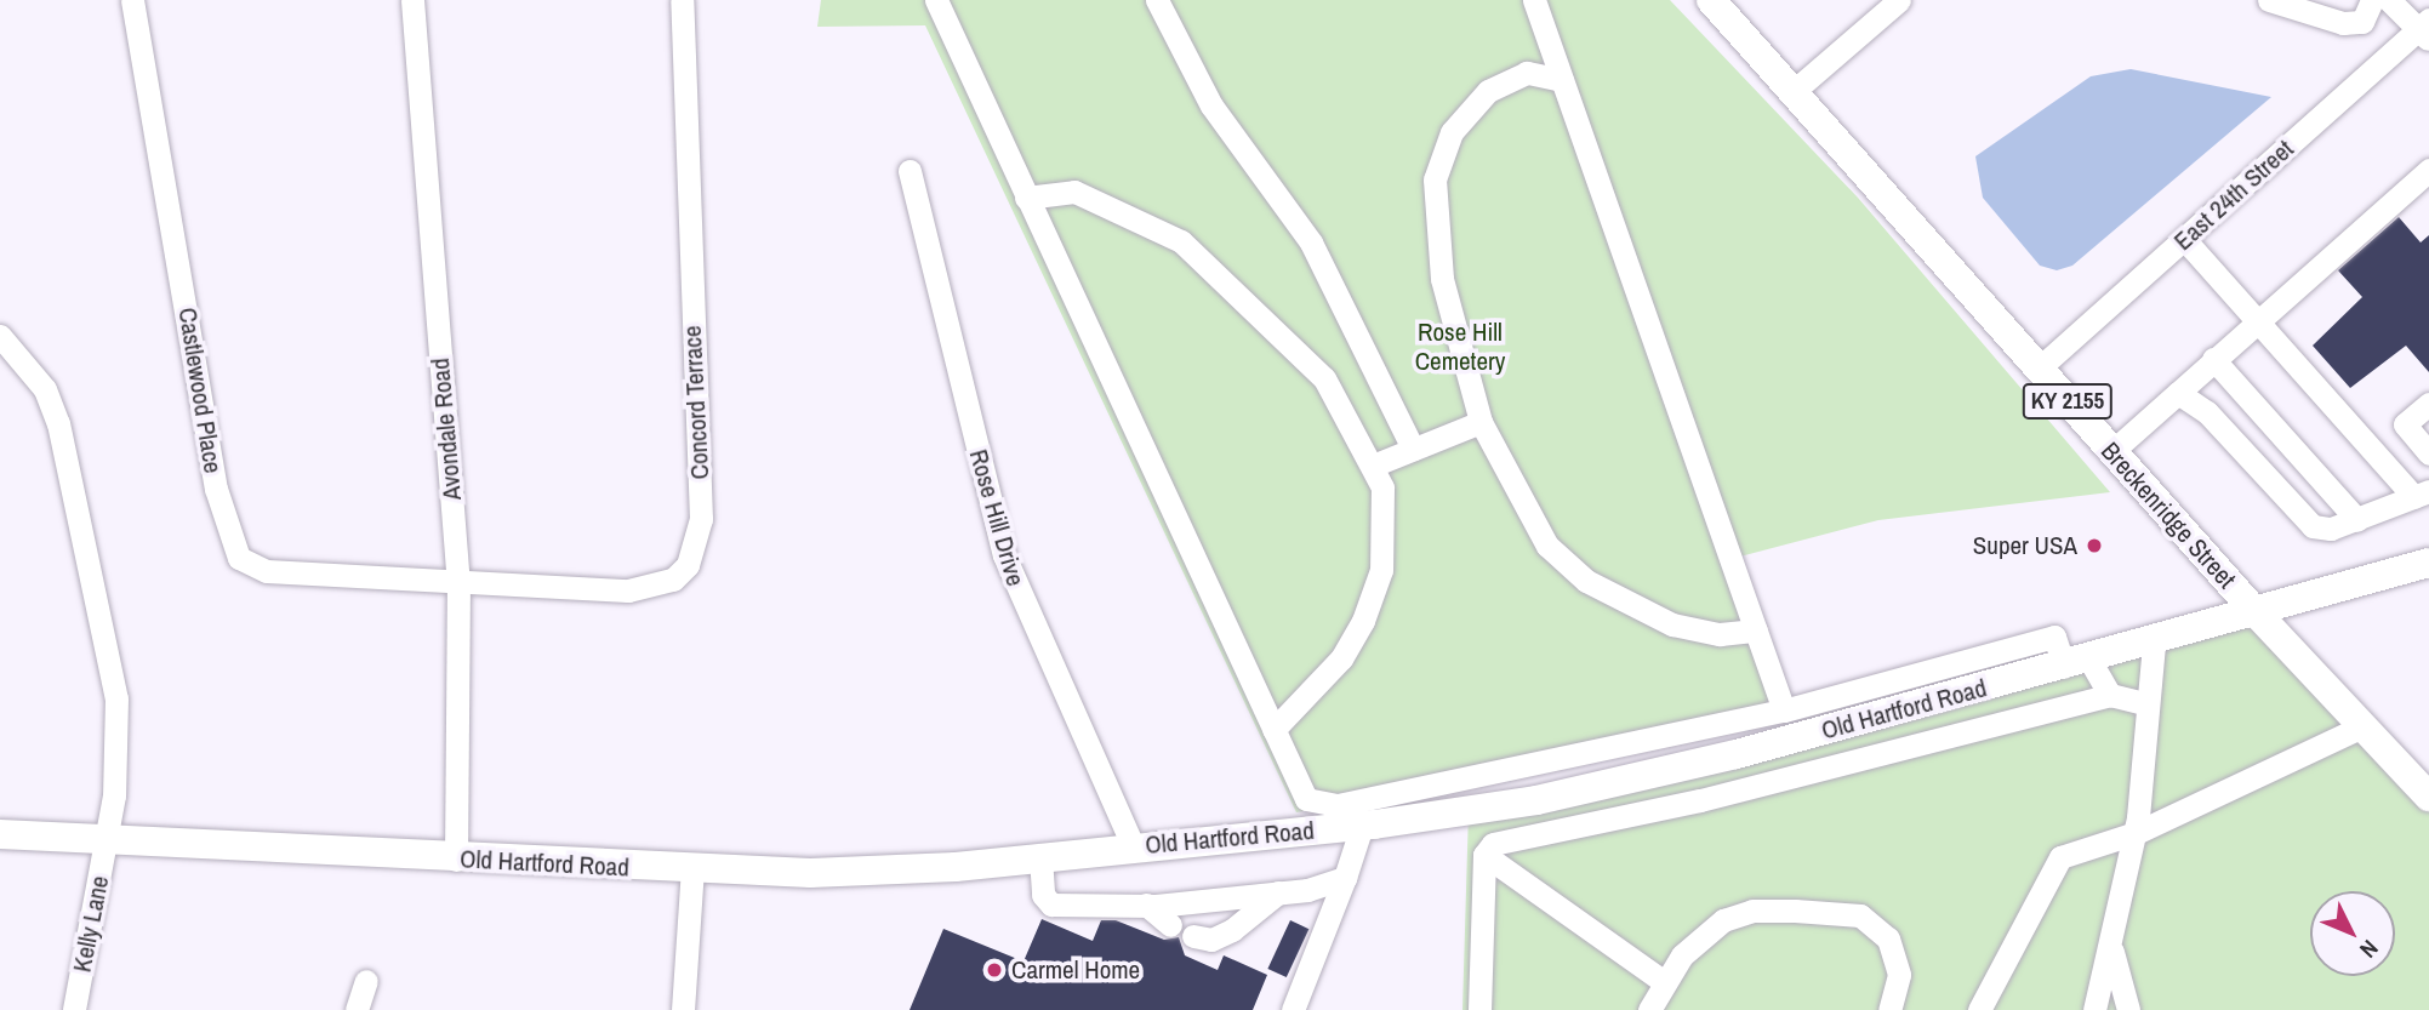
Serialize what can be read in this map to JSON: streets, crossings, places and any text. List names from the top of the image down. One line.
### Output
{"streets":{"main road":["KY 2155","Breckenridge Street","Old Hartford Road"],"street":["East 24th Street","Castlewood Place","Concord Terrace","Avondale Road","Rose Hill Drive","Kelly Lane"]},"crossings":[["East 24th Street","Breckenridge Street"],["Castlewood Place","Concord Terrace"],["Castlewood Place","Avondale Road"],["Concord Terrace","Avondale Road"],["Avondale Road","Old Hartford Road"],["Breckenridge Street","Old Hartford Road"],["Rose Hill Drive","Old Hartford Road"],["Old Hartford Road","Kelly Lane"]],"parks":["Rose Hill Cemetery"],"places":["Super USA","Carmel Home"],"north":"bottom right"}
